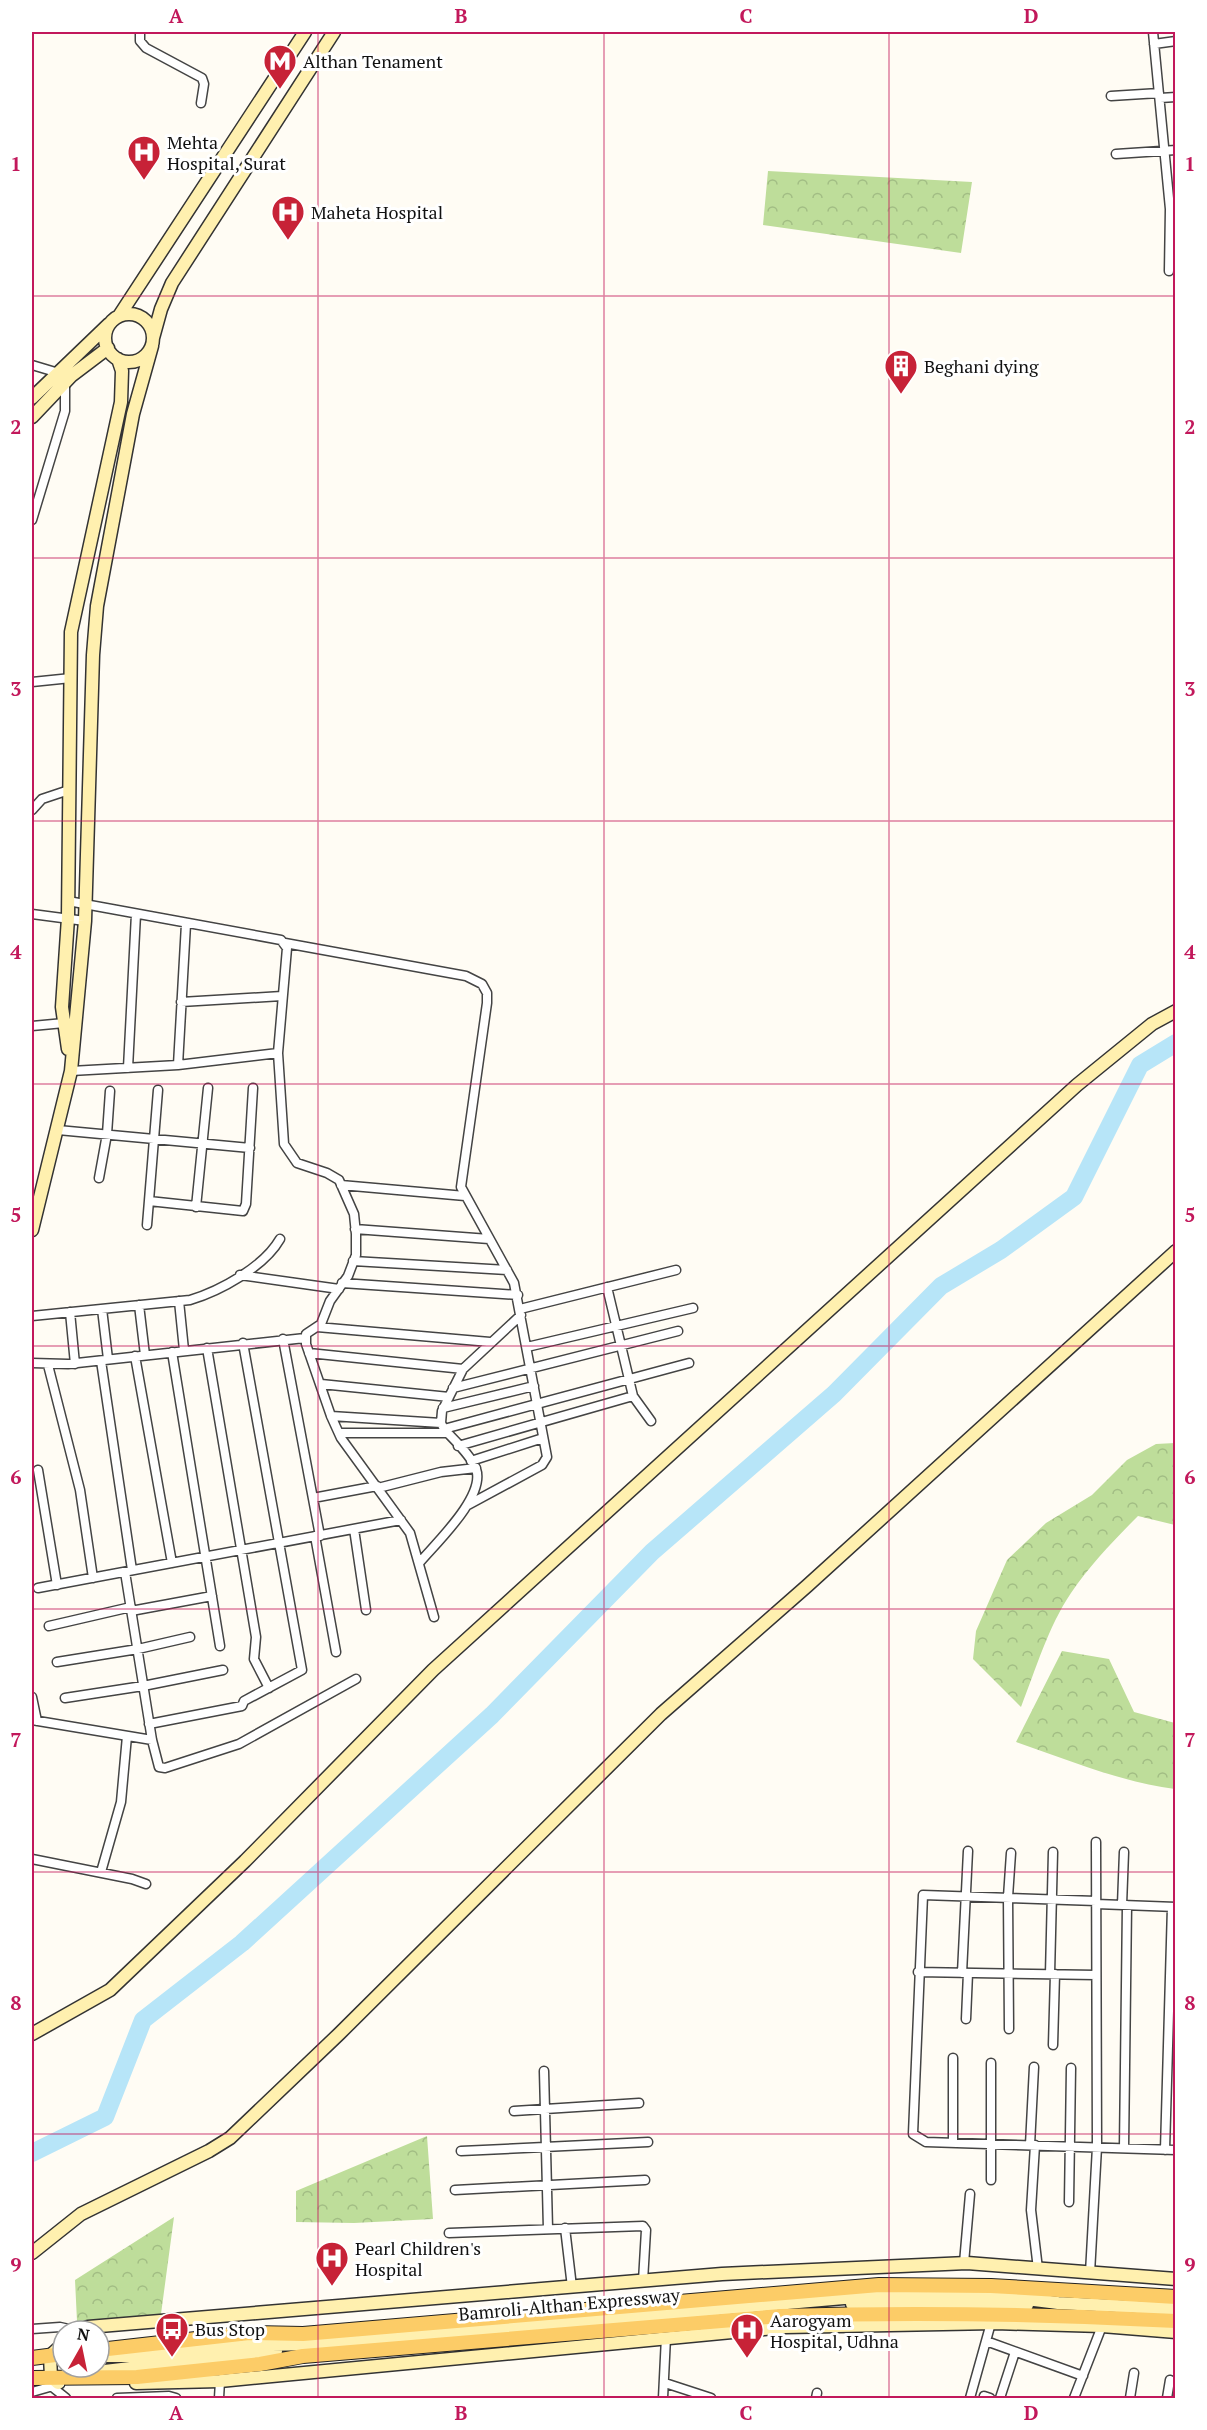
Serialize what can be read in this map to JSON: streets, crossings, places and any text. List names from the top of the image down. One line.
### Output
{"streets":{"street":["Bamroli-Althan Expressway"]},"places":{"metro station":["Althan Tenament"],"hospital":["Mehta Hospital, Surat","Maheta Hospital","Pearl Children's Hospital","Aarogyam Hospital, Udhna"],"building":["Beghani dying"],"bus stop":["Bus Stop"]},"north":"top","grid":{"columns":["A","B","C","D"],"rows":["1","2","3","4","5","6","7","8","9"]}}
